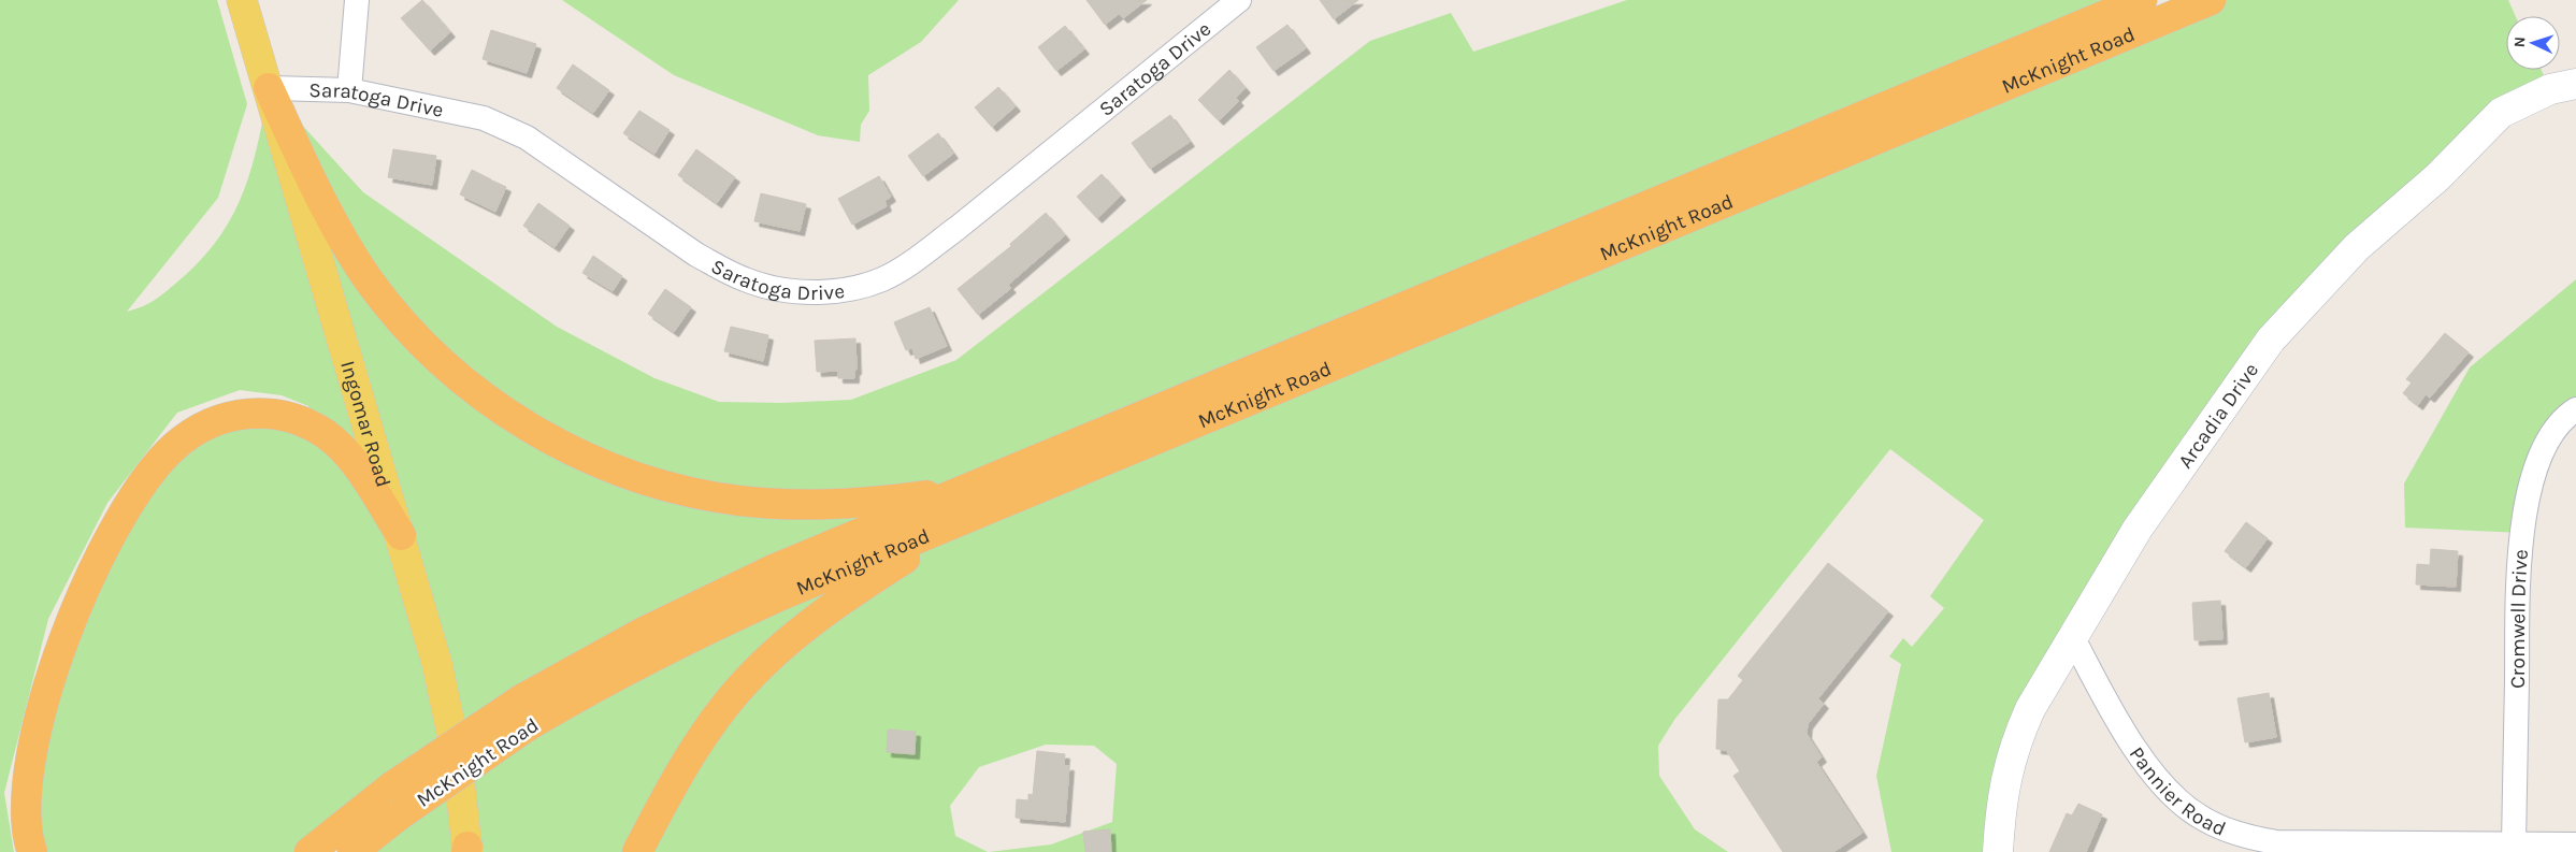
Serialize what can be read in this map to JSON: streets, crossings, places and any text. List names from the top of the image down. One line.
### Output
{"streets":{"highway":["McKnight Road"],"main road":["Ingomar Road"],"street":["Saratoga Drive","Arcadia Drive","Cromwell Drive","Pannier Road"]},"crossings":[["Saratoga Drive","Ingomar Road"],["Arcadia Drive","Pannier Road"],["Cromwell Drive","Pannier Road"]],"north":"left"}
